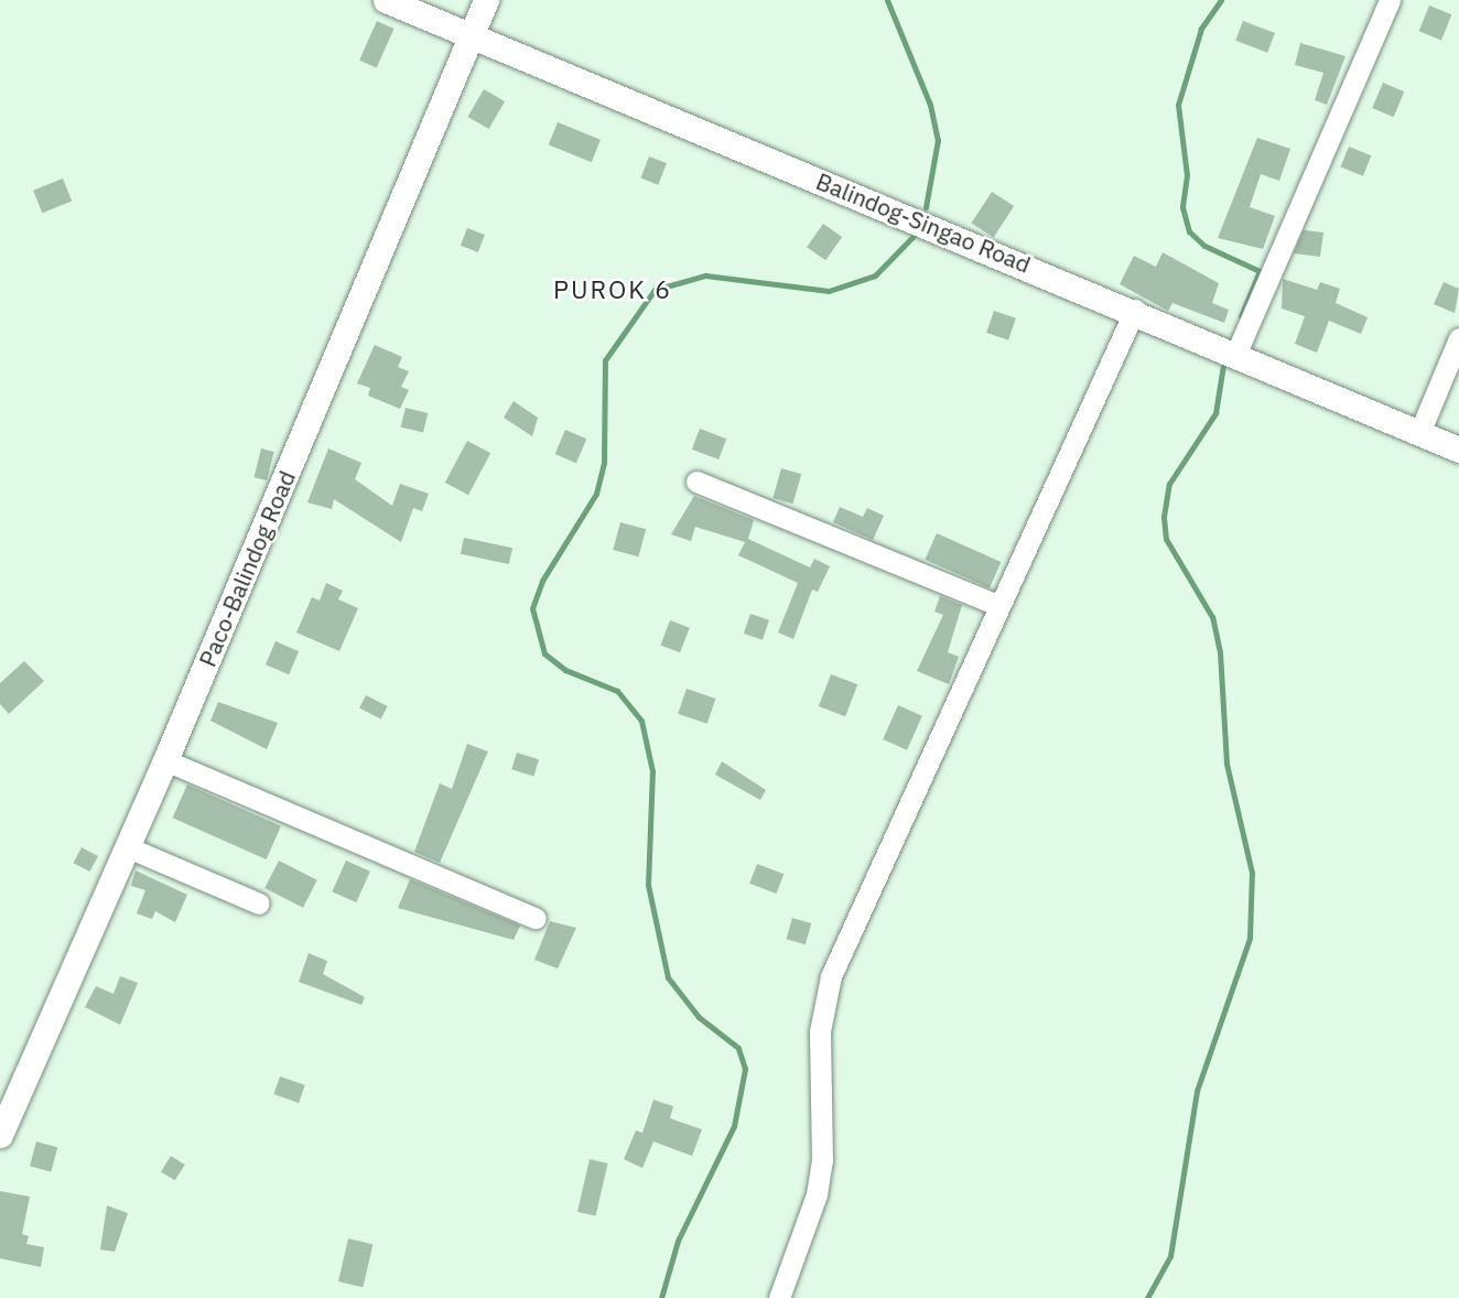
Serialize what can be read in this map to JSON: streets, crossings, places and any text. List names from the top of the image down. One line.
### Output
{"streets":{"street":["Balindog-Singao Road","Paco-Balindog Road"]},"crossings":[["Balindog-Singao Road","Paco-Balindog Road"]],"districts":["PUROK 6"]}
